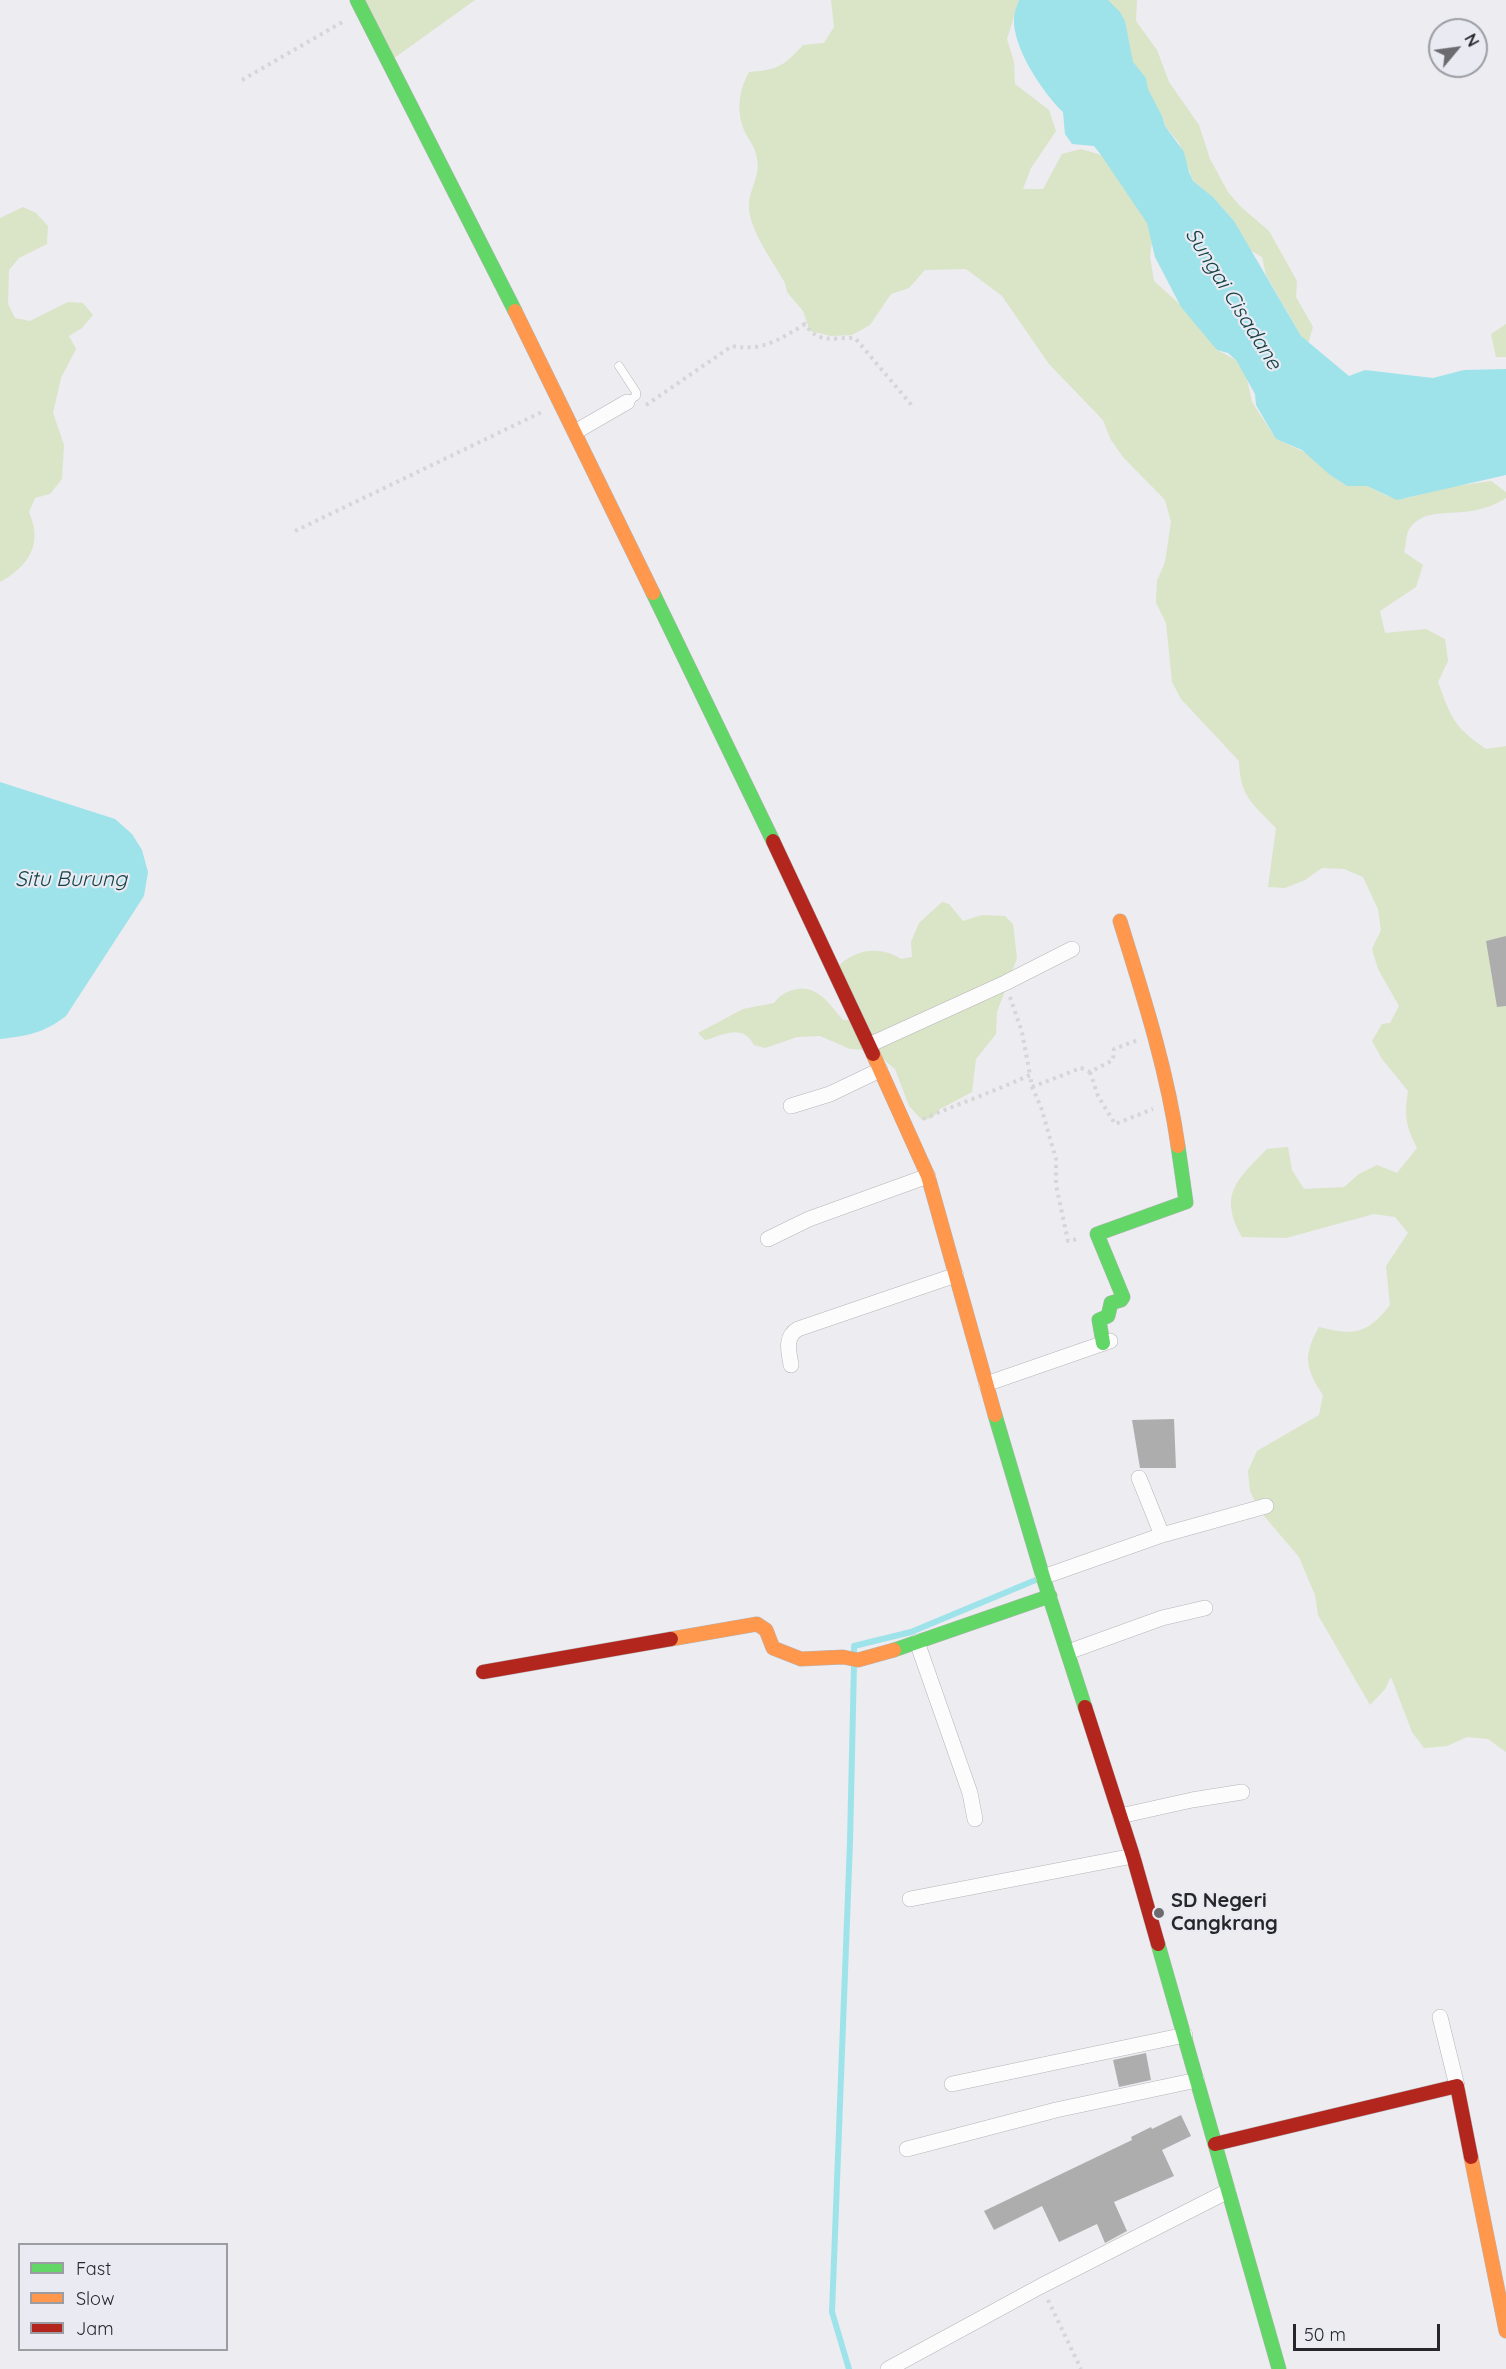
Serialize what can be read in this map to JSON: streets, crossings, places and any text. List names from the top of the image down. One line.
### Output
{"water":["Sungai Cisadane","Situ Burung"],"places":["SD Negeri Cangkrang"],"legend":["Fast","Slow","Jam"],"scale_bar":"50 m","north":"top right"}
